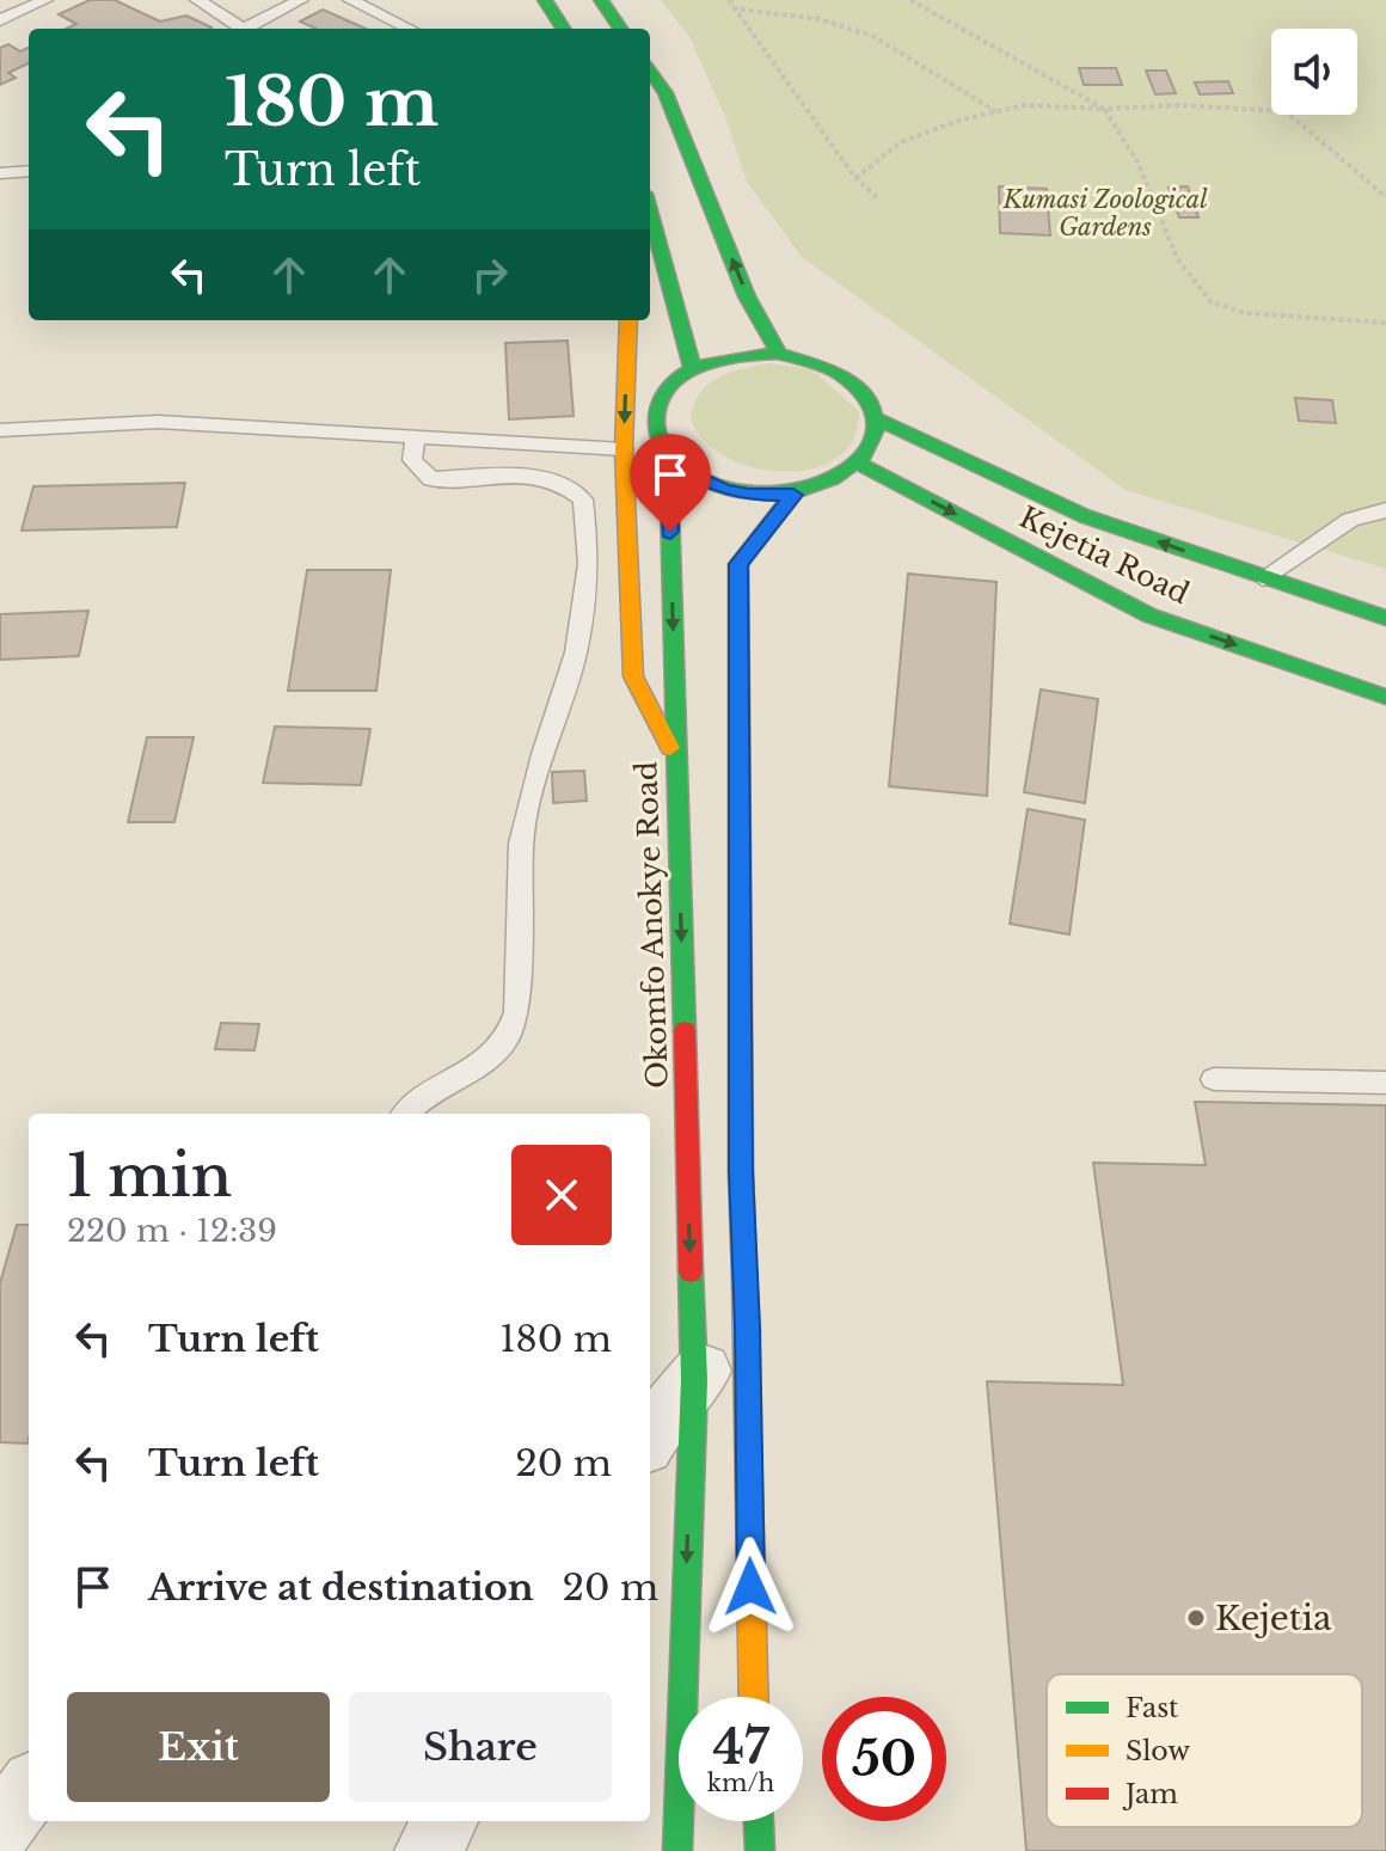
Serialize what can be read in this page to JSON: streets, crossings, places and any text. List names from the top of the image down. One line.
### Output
{"streets":{"main road":["Kejetia Road","Okomfo Anokye Road"]},"crossings":[["Kejetia Road","Okomfo Anokye Road"]],"parks":["Kumasi Zoological Gardens"],"places":["Kejetia"],"legend":["Fast","Slow","Jam"],"page":{"turn":["180 m","Turn left"],"heading":["1 min","220 m · 12:39"],"list":[{"name":"Turn left","value":"180 m"},{"name":"Turn left","value":"20 m"},{"name":"Arrive at destination","value":"20 m"}],"buttons":["Exit","Share"],"speed":"47 km/h","limit":"50"}}
